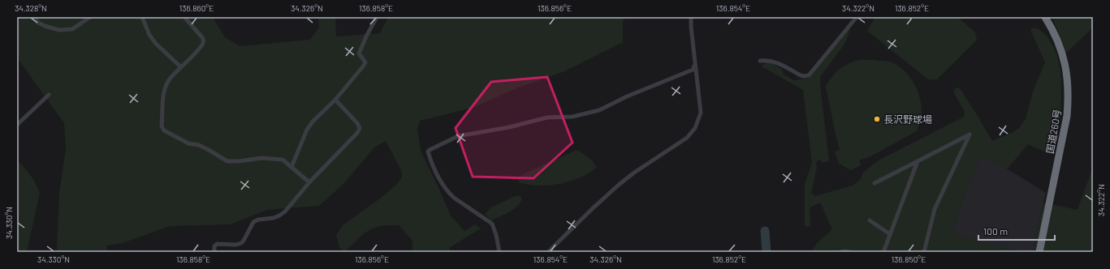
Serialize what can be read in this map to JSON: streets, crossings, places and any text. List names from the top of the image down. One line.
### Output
{"streets":{"highway":["国道260号"]},"places":["長沢野球場"],"scale_bar":"100 m","coordinates":["34.328°N","136.860°E","34.326°N","136.858°E","136.856°E","136.854°E","34.322°N","136.852°E","34.330°N","136.850°E"]}
